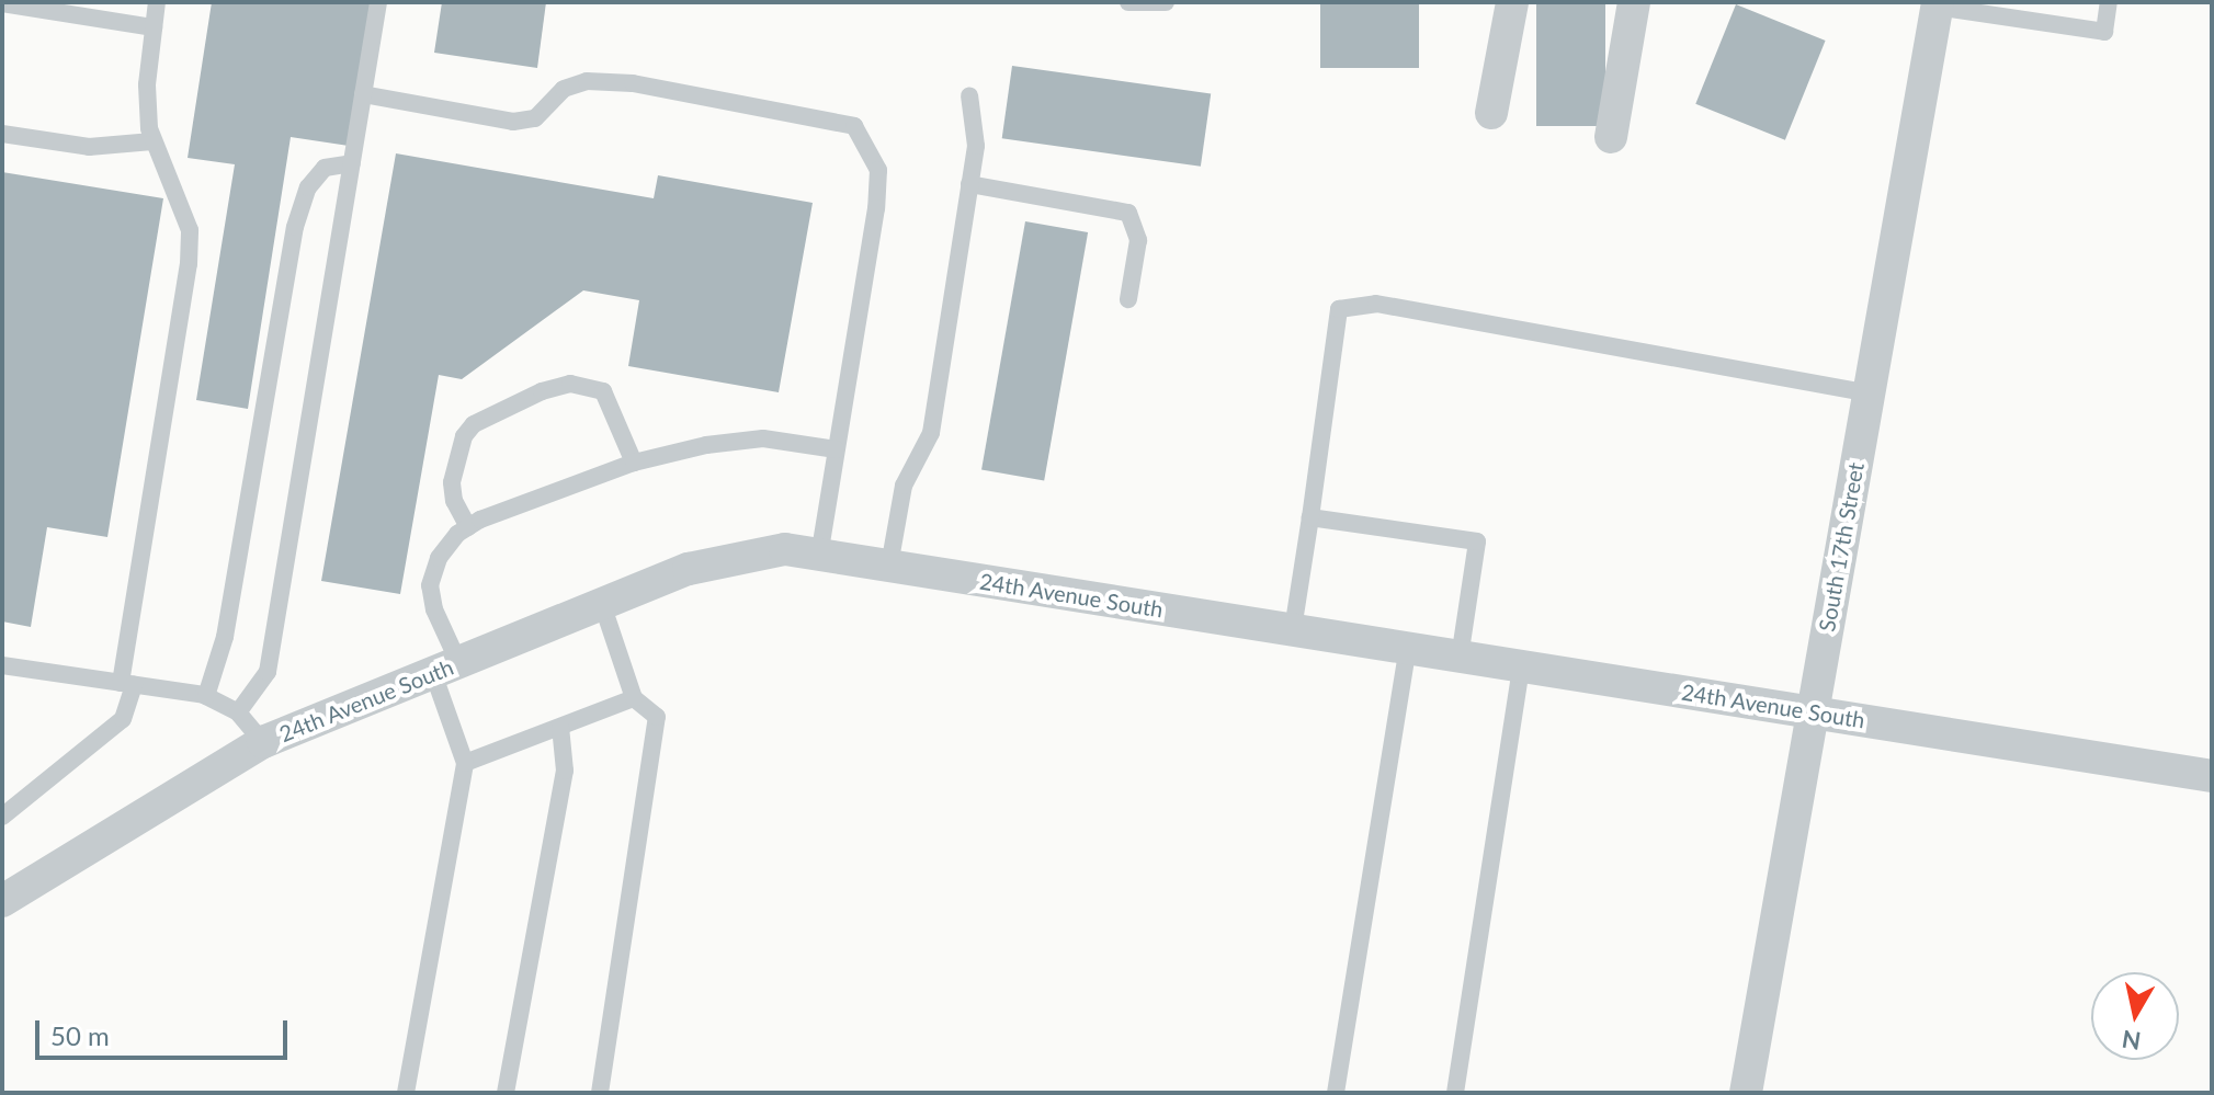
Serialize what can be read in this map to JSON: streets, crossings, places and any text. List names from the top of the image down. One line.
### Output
{"streets":{"street":["South 17th Street","24th Avenue South"]},"crossings":[["South 17th Street","24th Avenue South"]],"scale_bar":"50 m","north":"bottom"}
